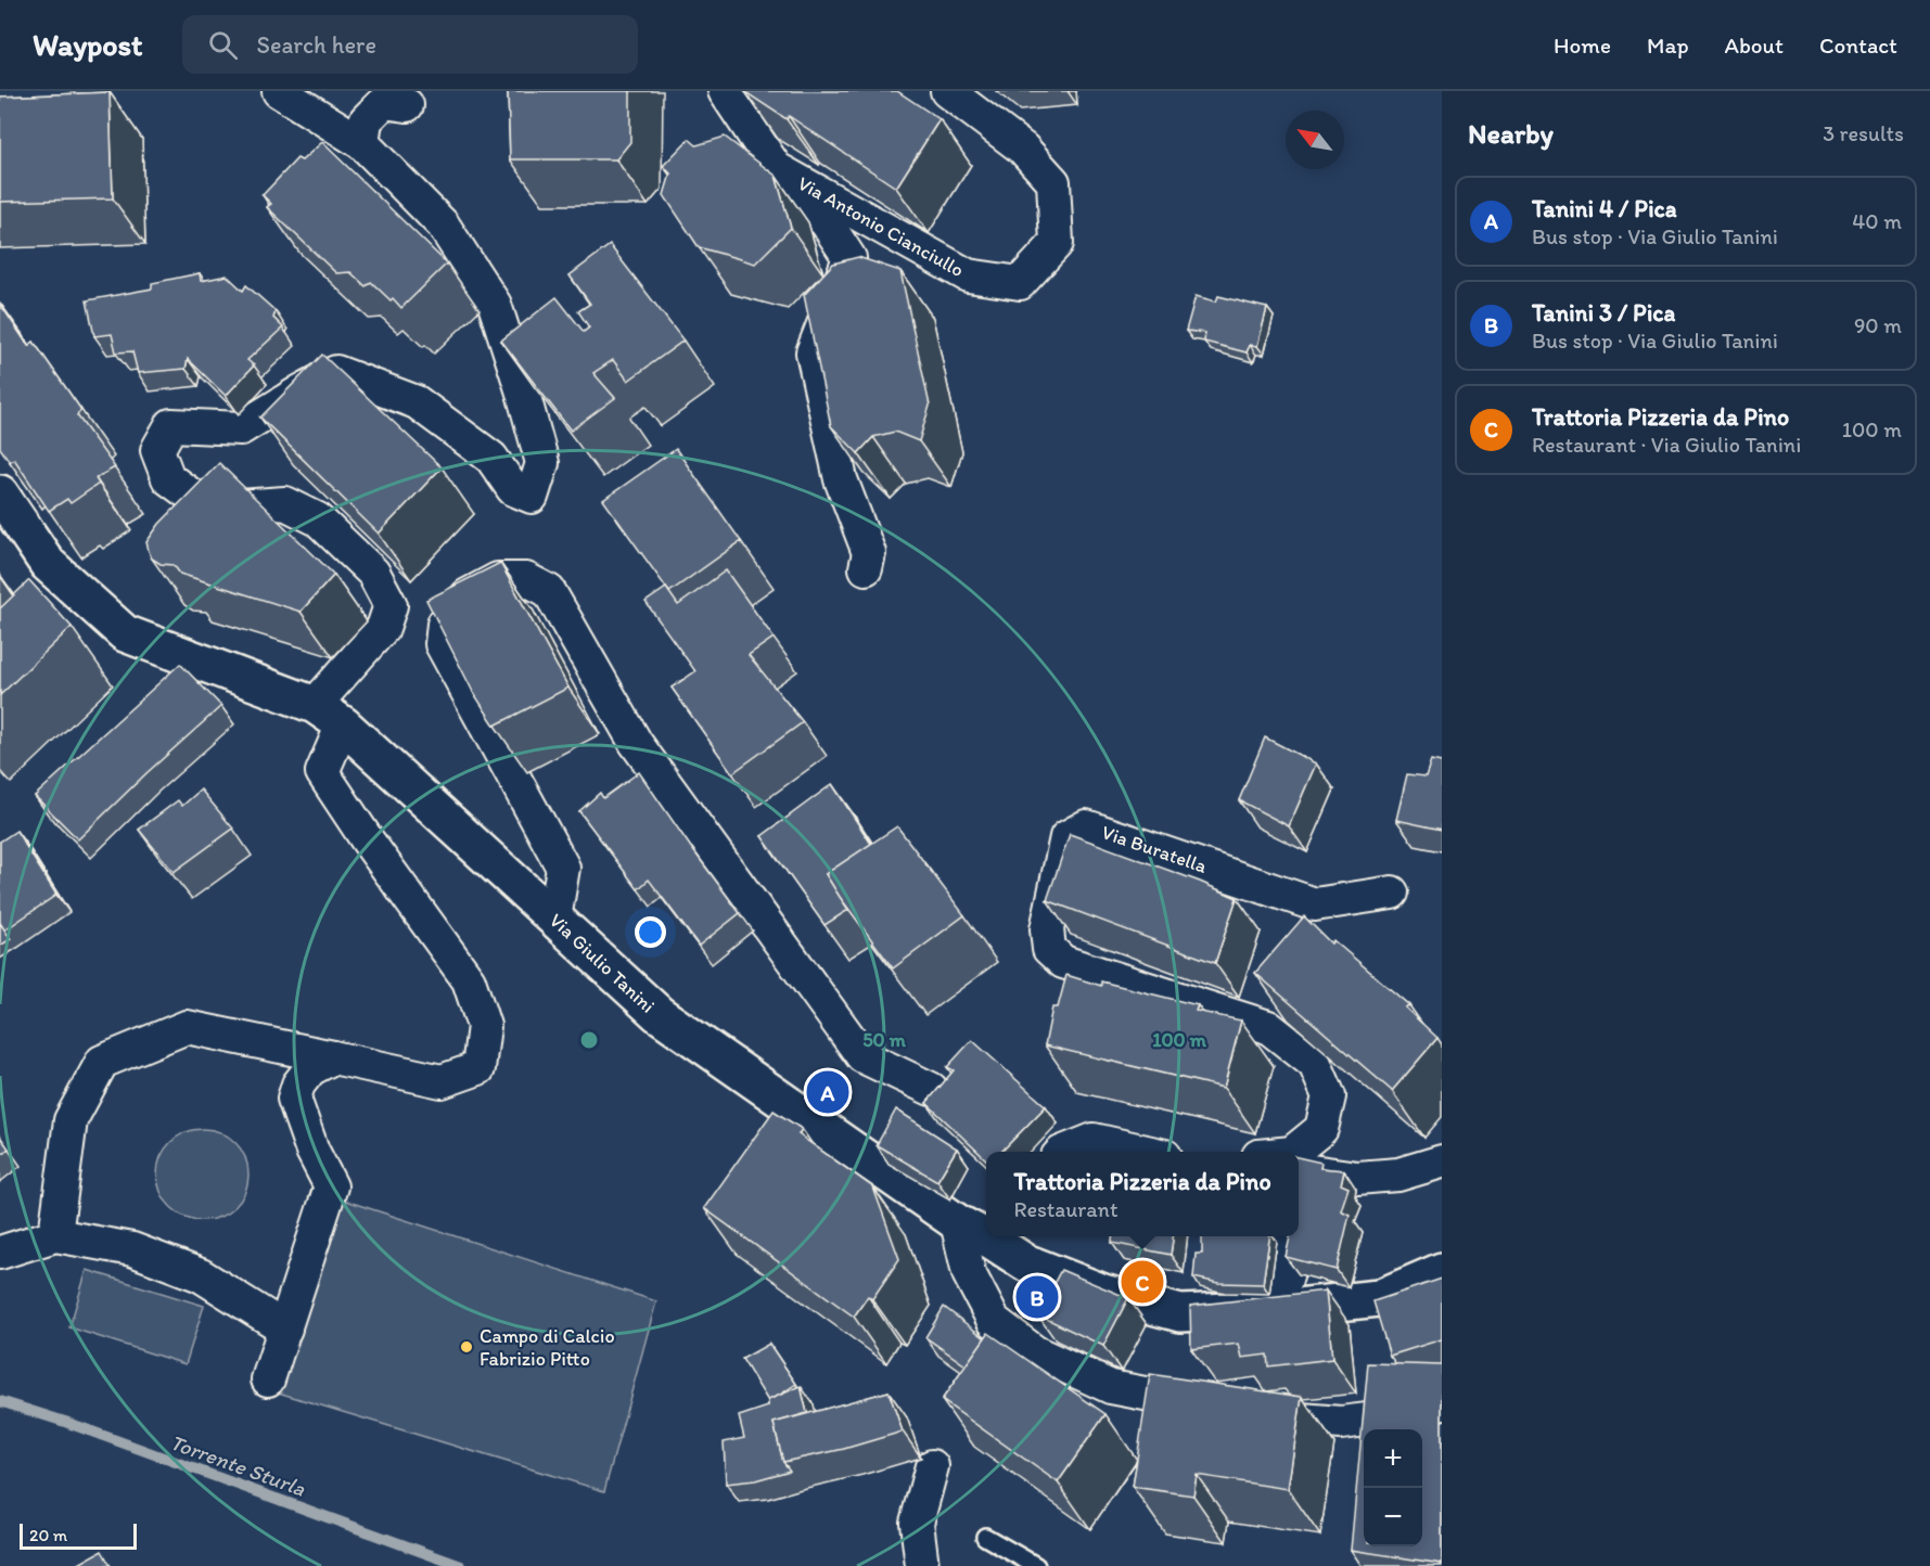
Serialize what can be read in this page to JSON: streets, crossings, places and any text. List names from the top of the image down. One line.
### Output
{"streets":{"main road":["Via Giulio Tanini"],"street":["Via Antonio Cianciullo","Via Buratella"]},"water":["Torrente Sturla"],"places":["Campo di Calcio Fabrizio Pitto"],"scale_bar":"20 m","north":"top left","page":{"header":"Waypost","search":"Search here","nav":["Home","Map","About","Contact"],"heading":["Nearby","3 results"],"list":[{"mark":"A","name":"Tanini 4 / Pica","note":"Bus stop · Via Giulio Tanini","value":"40 m"},{"mark":"B","name":"Tanini 3 / Pica","note":"Bus stop · Via Giulio Tanini","value":"90 m"},{"mark":"C","name":"Trattoria Pizzeria da Pino","note":"Restaurant · Via Giulio Tanini","value":"100 m"}],"pins":["A","C","B"],"popup":["Trattoria Pizzeria da Pino","Restaurant"],"map_buttons":["+","−"],"scale":"20 m"},"rings":["50 m","100 m"]}
